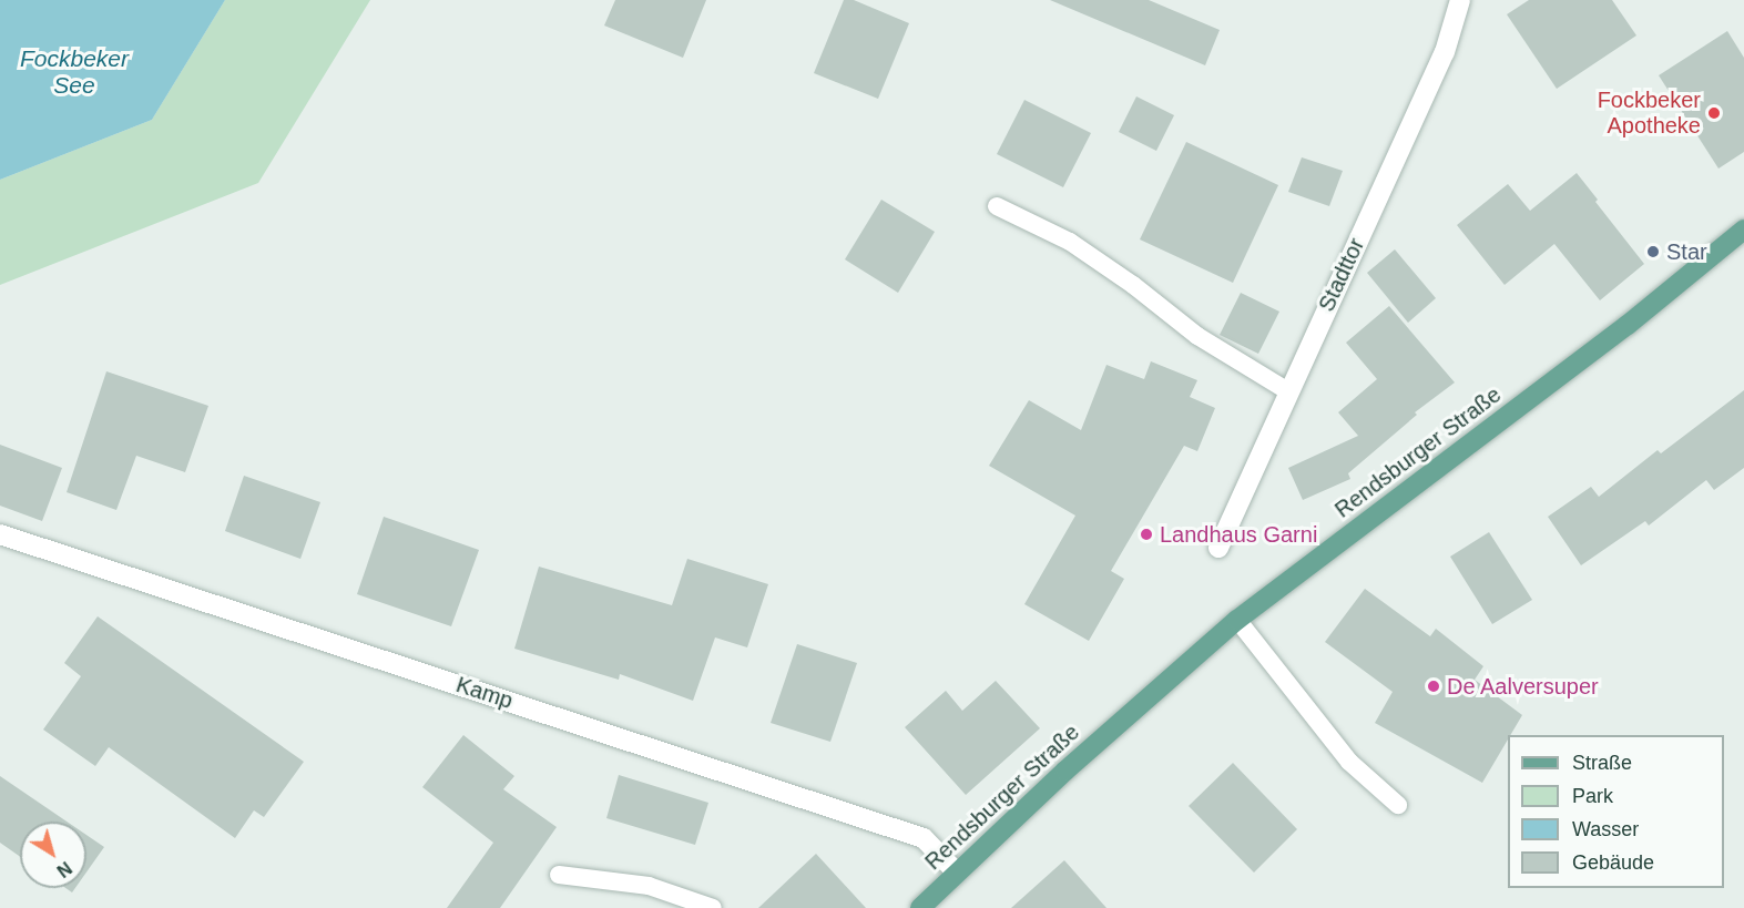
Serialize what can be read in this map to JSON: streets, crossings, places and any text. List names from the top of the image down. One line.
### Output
{"streets":{"main road":["Rendsburger Straße"],"street":["Stadttor","Kamp"]},"crossings":[["Rendsburger Straße","Kamp"]],"water":["Fockbeker See"],"places":["Fockbeker Apotheke","Star","Landhaus Garni","De Aalversuper"],"legend":["Straße","Park","Wasser","Gebäude"],"north":"bottom right"}
